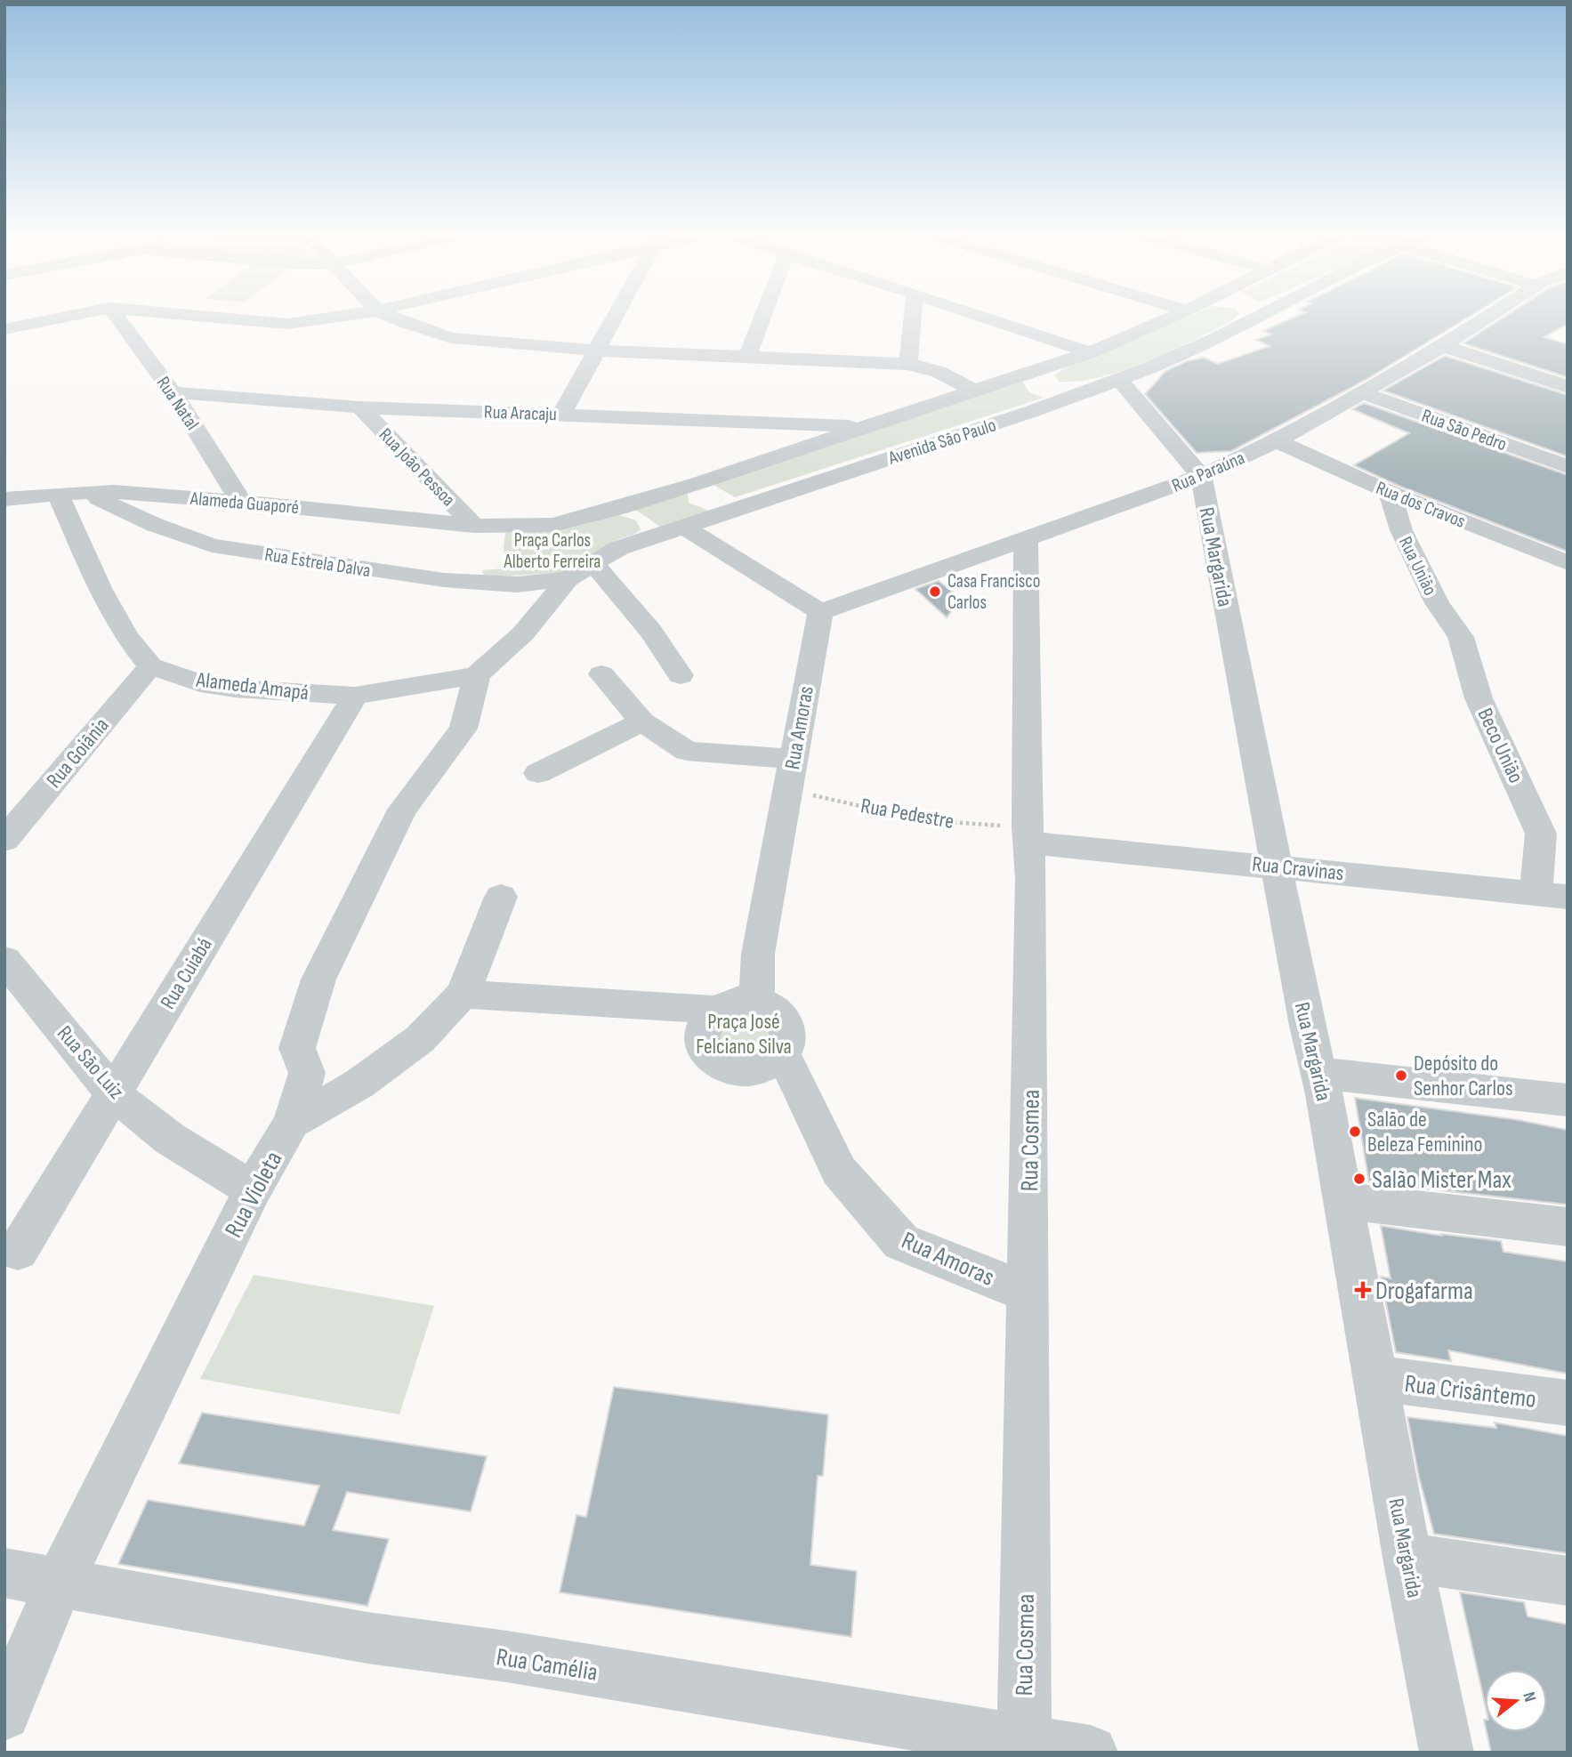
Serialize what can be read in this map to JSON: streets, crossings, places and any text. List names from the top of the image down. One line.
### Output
{"streets":{"street":["Rua Natal","Rua Aracaju","Rua São Pedro","Avenida São Paulo","Rua João Pessoa","Rua Paraúna","Alameda Guaporé","Rua dos Cravos","Rua Margarida","Rua Estrela Dalva","Rua União","Alameda Amapá","Rua Amoras","Beco União","Rua Goiânia","Rua Cravinas","Rua Cuiabá","Rua São Luiz","Rua Cosmea","Rua Violeta","Rua Crisântemo","Rua Camélia"],"path":["Rua Pedestre"]},"crossings":[["Rua Natal","Rua Aracaju"],["Rua Natal","Alameda Guaporé"],["Rua Aracaju","Avenida São Paulo"],["Rua Aracaju","Rua João Pessoa"],["Rua São Pedro","Rua Paraúna"],["Avenida São Paulo","Rua João Pessoa"],["Avenida São Paulo","Alameda Guaporé"],["Avenida São Paulo","Rua Margarida"],["Avenida São Paulo","Rua Estrela Dalva"],["Avenida São Paulo","Alameda Amapá"],["Avenida São Paulo","Rua Violeta"],["Rua João Pessoa","Alameda Guaporé"],["Rua Paraúna","Rua dos Cravos"],["Rua Paraúna","Rua Margarida"],["Rua Paraúna","Rua Amoras"],["Rua Paraúna","Rua Cosmea"],["Alameda Guaporé","Rua Estrela Dalva"],["Rua dos Cravos","Rua União"],["Rua Margarida","Rua Cravinas"],["Rua Margarida","Rua Crisântemo"],["Rua União","Beco União"],["Alameda Amapá","Rua Goiânia"],["Alameda Amapá","Rua Cuiabá"],["Alameda Amapá","Rua Violeta"],["Rua Amoras","Rua Pedestre"],["Rua Amoras","Rua Cosmea"],["Beco União","Rua Cravinas"],["Rua Pedestre","Rua Cravinas"],["Rua Pedestre","Rua Cosmea"],["Rua Cravinas","Rua Cosmea"],["Rua Cuiabá","Rua São Luiz"],["Rua São Luiz","Rua Violeta"],["Rua Cosmea","Rua Camélia"],["Rua Violeta","Rua Camélia"]],"parks":["Praça Carlos Alberto Ferreira","Praça José Felciano Silva"],"places":{"other":["Casa Francisco Carlos","Depósito do Senhor Carlos","Salão de Beleza Feminino","Salão Mister Max"],"health":["Drogafarma"]},"north":"right"}
